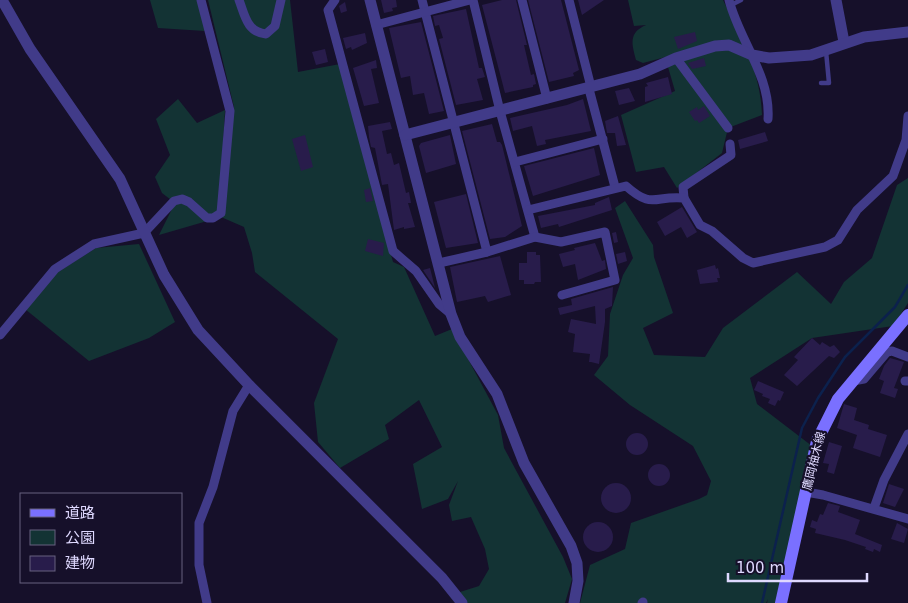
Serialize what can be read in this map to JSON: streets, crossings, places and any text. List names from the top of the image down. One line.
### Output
{"streets":{"main road":["鷹岡柚木線"]},"legend":["道路","公園","建物"],"scale_bar":"100 m"}
